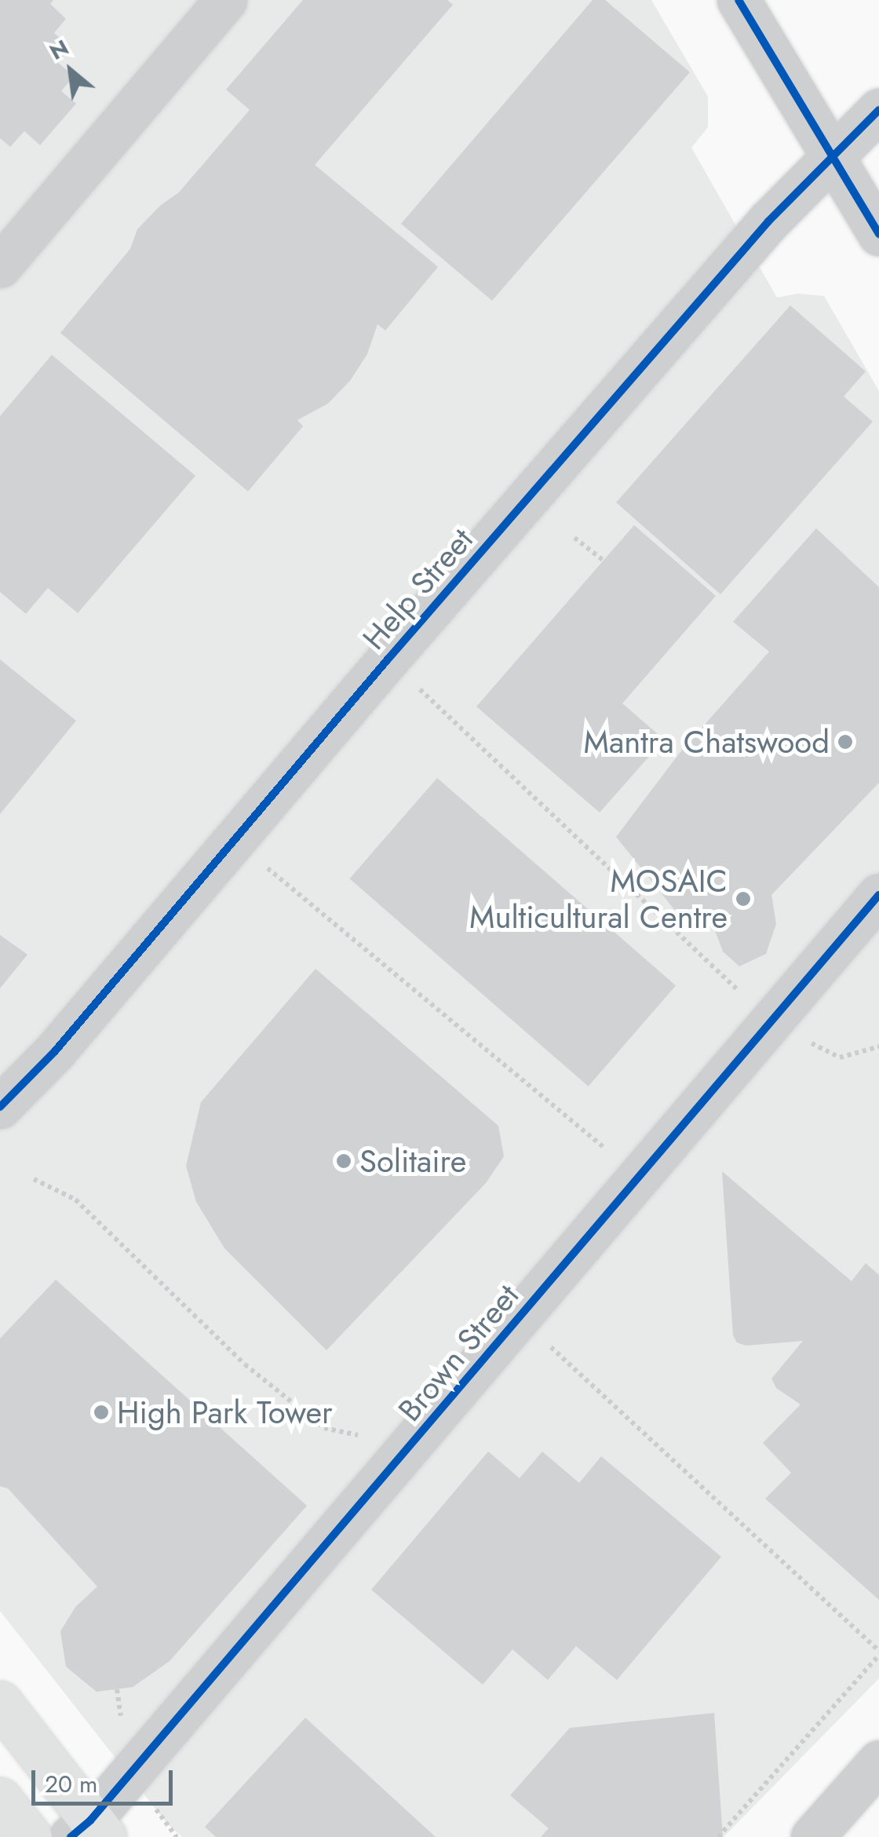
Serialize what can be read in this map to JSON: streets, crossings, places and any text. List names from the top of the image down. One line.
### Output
{"streets":{"street":["Help Street","Brown Street"]},"places":["Mantra Chatswood","MOSAIC Multicultural Centre","Solitaire","High Park Tower"],"scale_bar":"20 m","north":"top left"}
